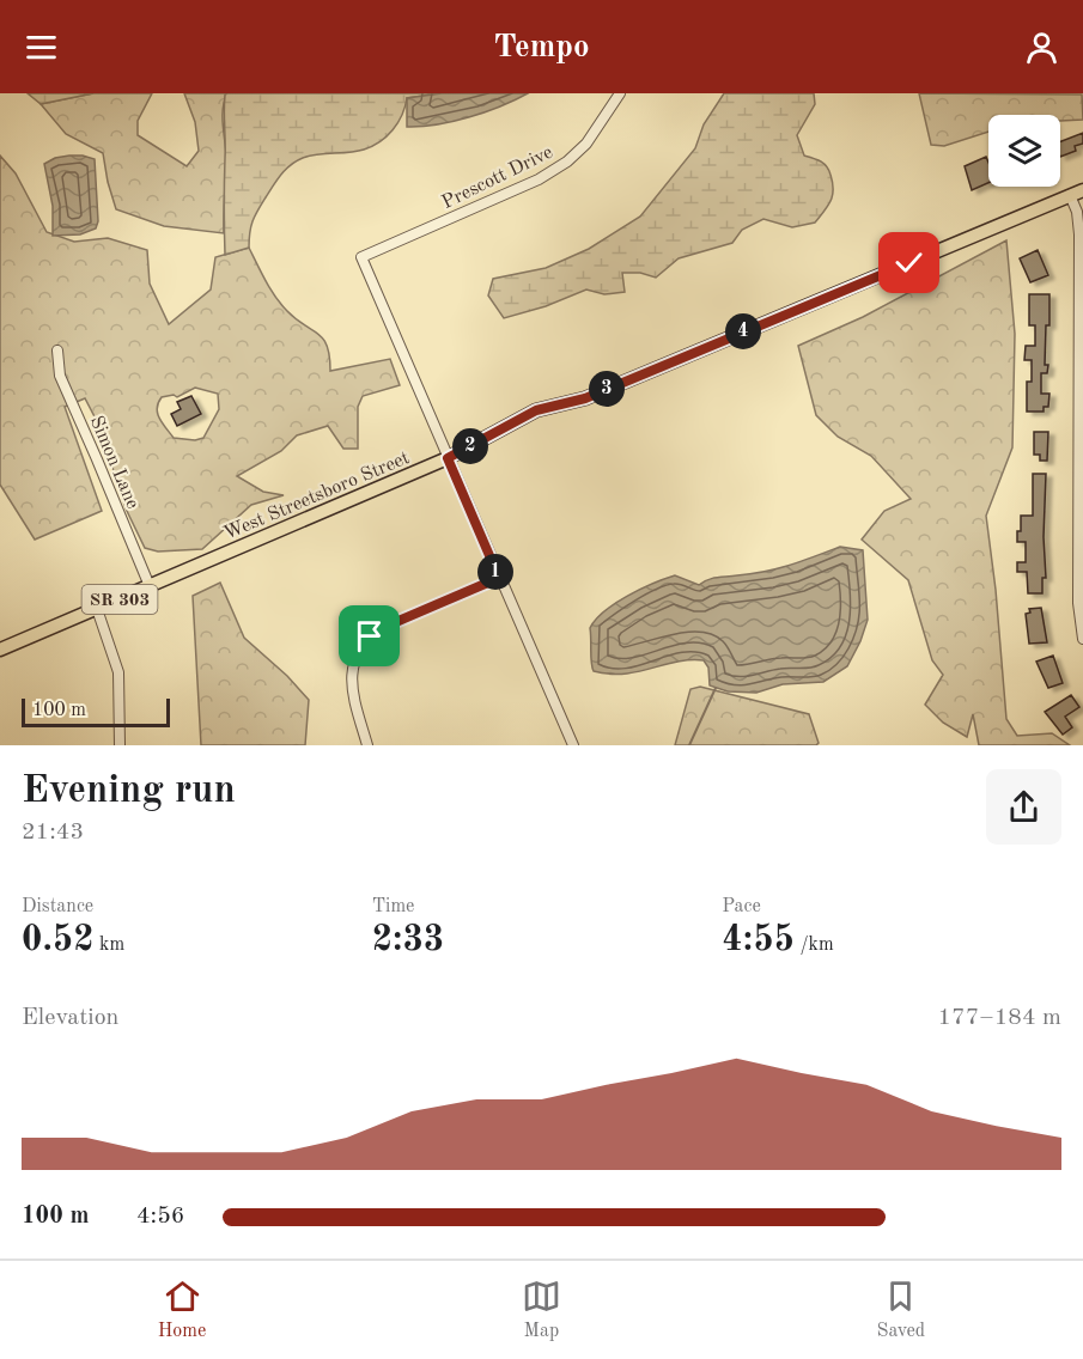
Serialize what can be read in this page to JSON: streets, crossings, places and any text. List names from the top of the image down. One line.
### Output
{"streets":{"main road":["West Streetsboro Street","SR 303"],"street":["Prescott Drive","Simon Lane"]},"crossings":[["Prescott Drive","West Streetsboro Street"],["Simon Lane","West Streetsboro Street"]],"scale_bar":"100 m","page":{"header":"Tempo","pins":["4","3","2","1"],"scale":"100 m","heading":["Evening run","21:43"],"stats":[["Distance","0.52 km"],["Time","2:33"],["Pace","4:55 /km"]],"chart":["Elevation","177–184 m"],"list":[{"name":"100 m","note":"4:56"}],"tabs":["Home","Map","Saved"]}}
